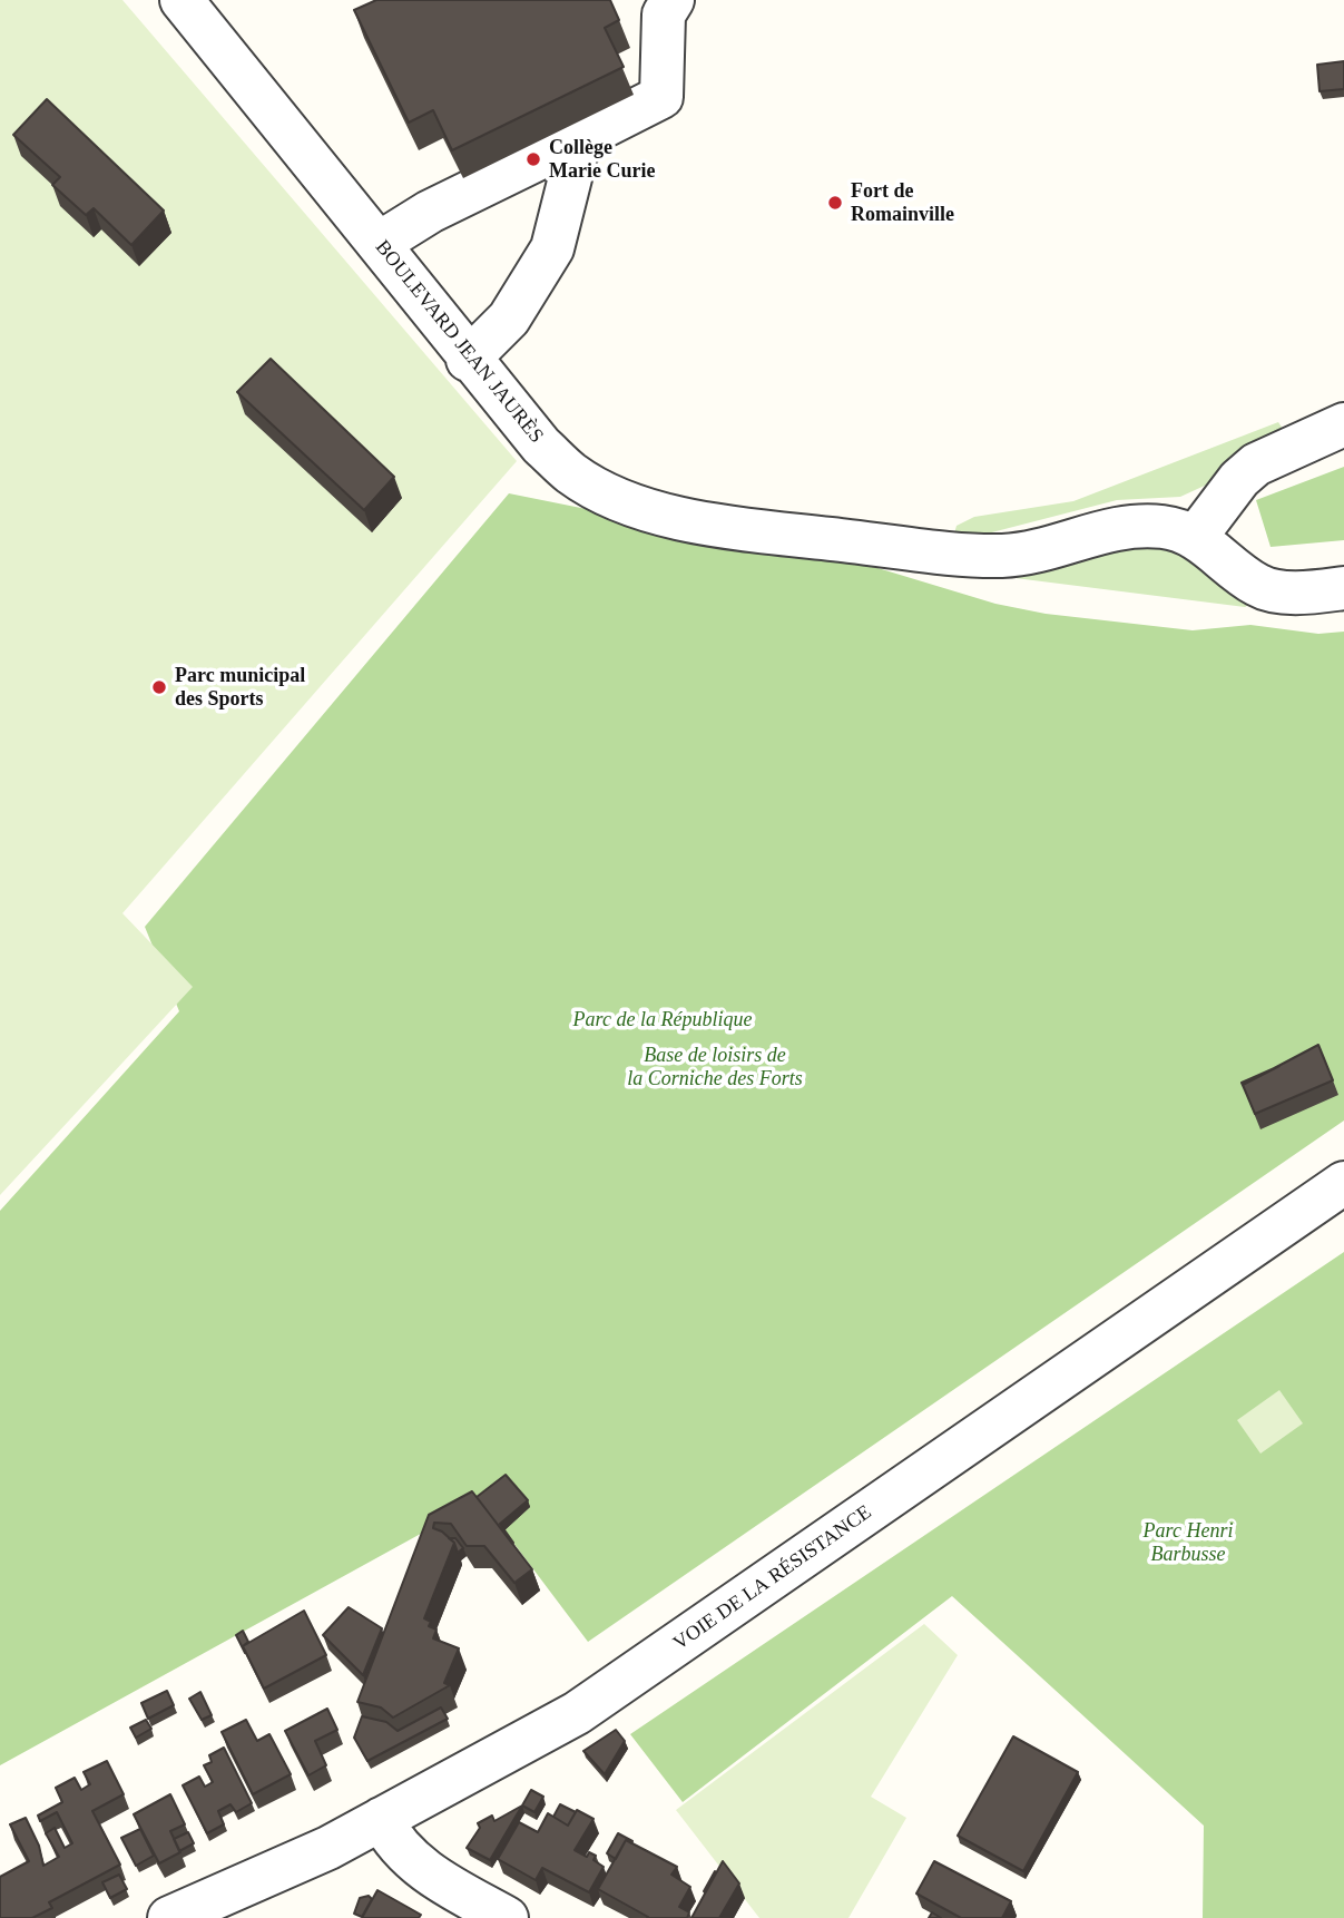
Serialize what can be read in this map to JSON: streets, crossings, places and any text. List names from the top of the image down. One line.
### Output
{"streets":{"street":["BOULEVARD JEAN JAURÈS","VOIE DE LA RÉSISTANCE"]},"parks":["Parc de la République","Base de loisirs de la Corniche des Forts","Parc Henri Barbusse"],"places":["Collège Marie Curie","Fort de Romainville","Parc municipal des Sports"]}
